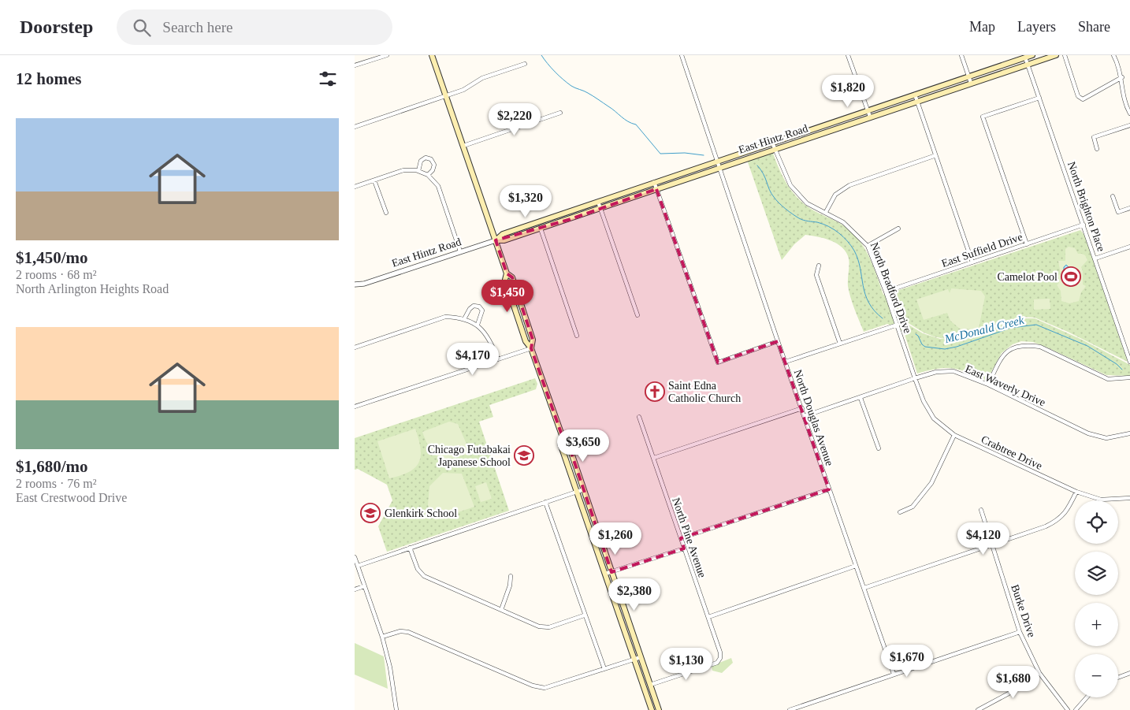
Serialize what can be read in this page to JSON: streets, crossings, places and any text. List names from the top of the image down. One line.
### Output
{"streets":{"main road":["East Hintz Road"],"street":["North Brighton Place","East Suffield Drive","North Bradford Drive","East Waverly Drive","North Douglas Avenue","Crabtree Drive","North Pine Avenue","Burke Drive"]},"crossings":[["East Hintz Road","North Brighton Place"],["East Hintz Road","North Bradford Drive"],["East Hintz Road","North Douglas Avenue"],["North Brighton Place","East Suffield Drive"],["East Suffield Drive","North Bradford Drive"],["North Bradford Drive","East Waverly Drive"],["North Bradford Drive","Crabtree Drive"],["East Waverly Drive","North Douglas Avenue"],["East Waverly Drive","Crabtree Drive"]],"water":["McDonald Creek"],"places":{"sports":["Camelot Pool"],"church":["Saint Edna Catholic Church"],"school or university":["Chicago Futabakai Japanese School","Glenkirk School"]},"page":{"header":"Doorstep","search":"Search here","nav":["Map","Layers","Share"],"heading":"12 homes","price":["$1,820","$2,220","$1,320","$1,450","$4,170","$3,650","$1,260","$4,120","$2,380","$1,670","$1,130","$1,680"],"list":[{"name":"$1,450/mo","note":"2 rooms · 68 m² · North Arlington Heights Road"},{"name":"$1,680/mo","note":"2 rooms · 76 m² · East Crestwood Drive"}],"map_buttons":["+","−"]}}
